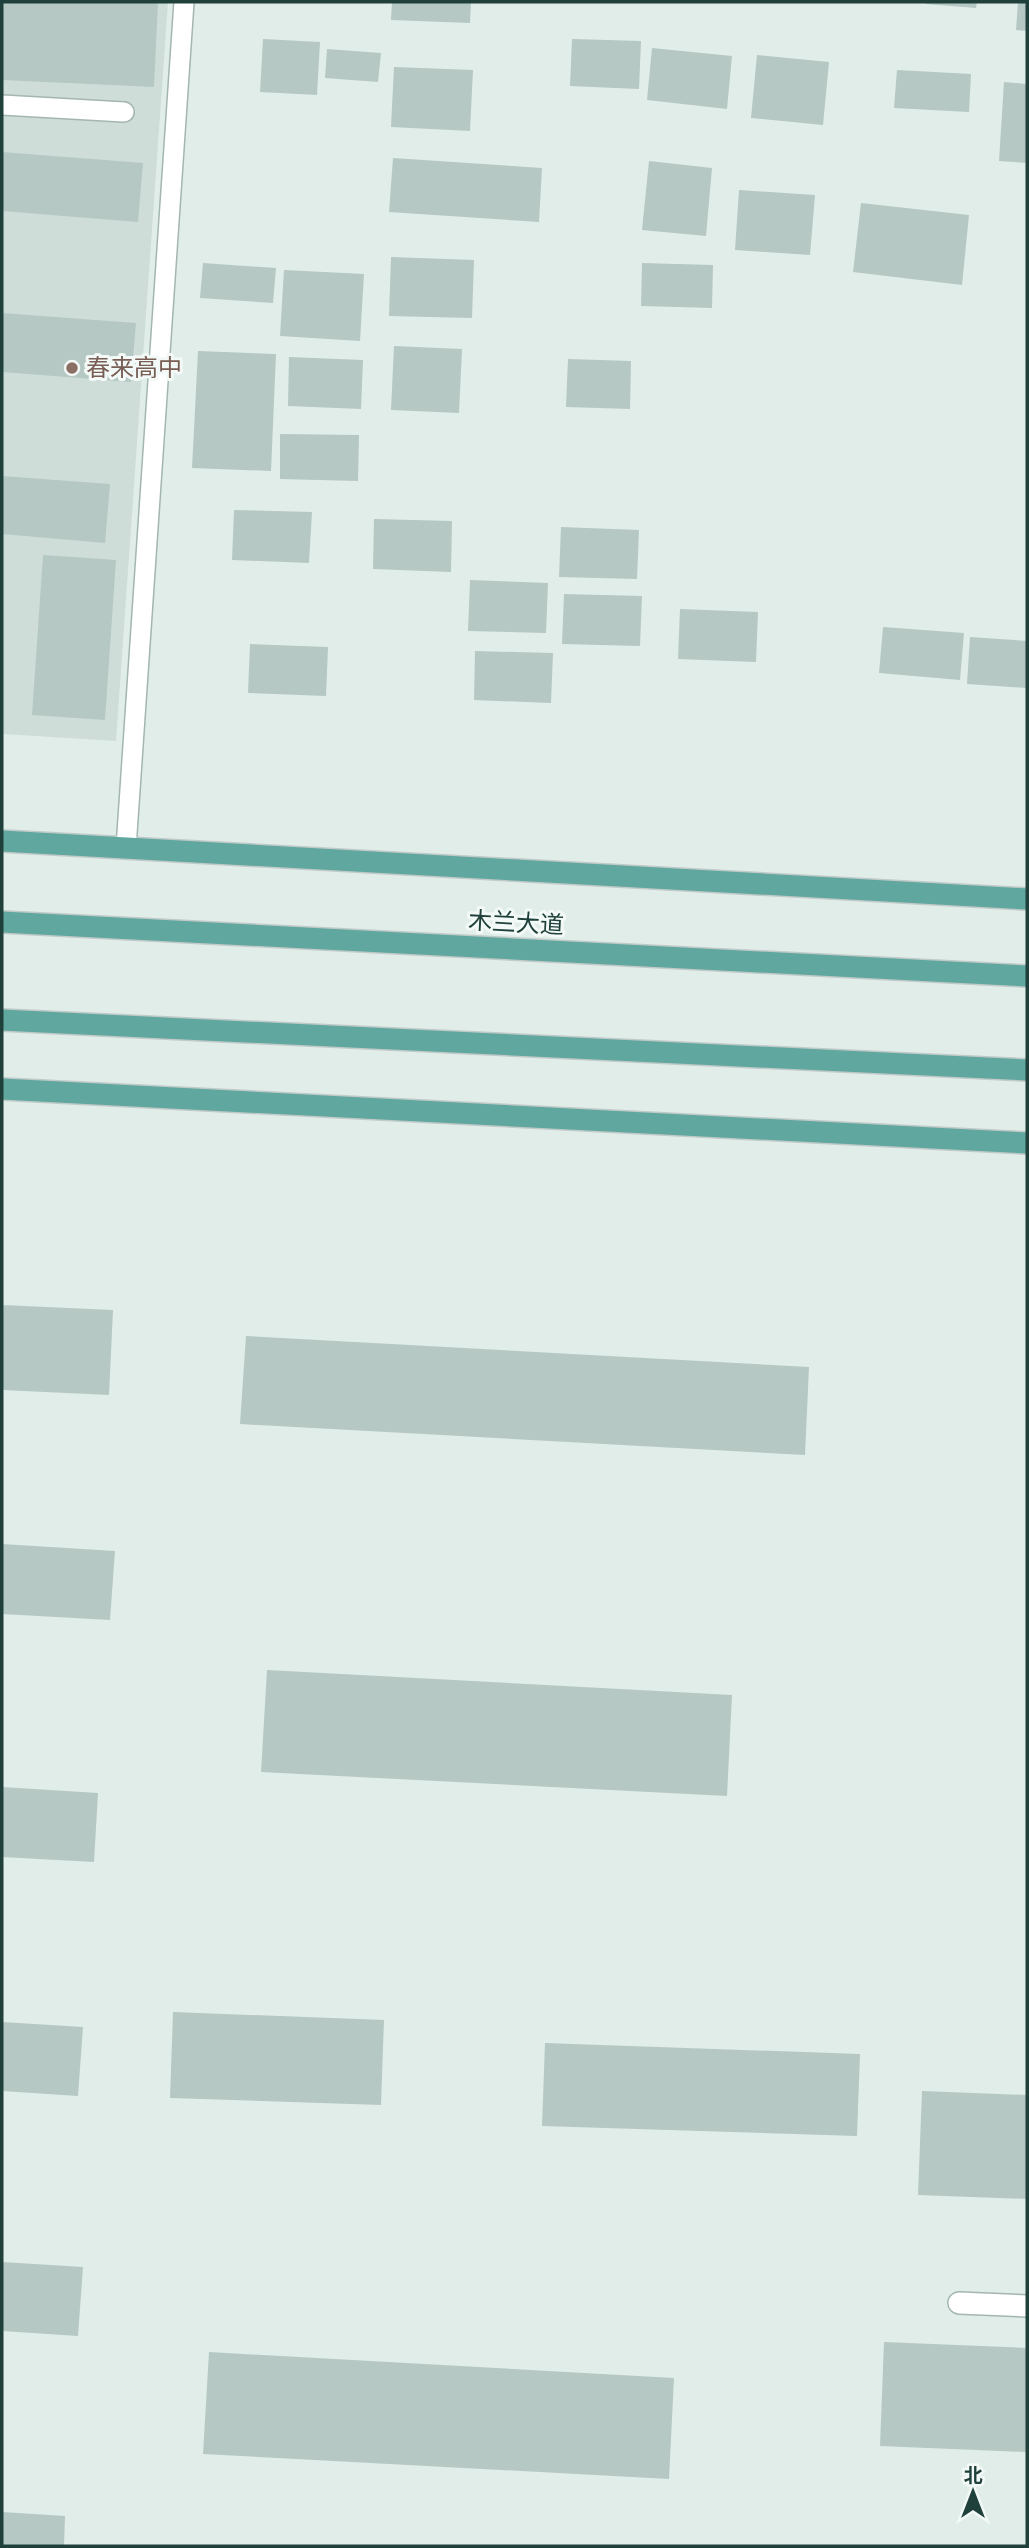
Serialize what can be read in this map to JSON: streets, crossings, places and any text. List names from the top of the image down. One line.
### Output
{"streets":{"main road":["木兰大道"]},"places":["春来高中"],"north":"top"}
